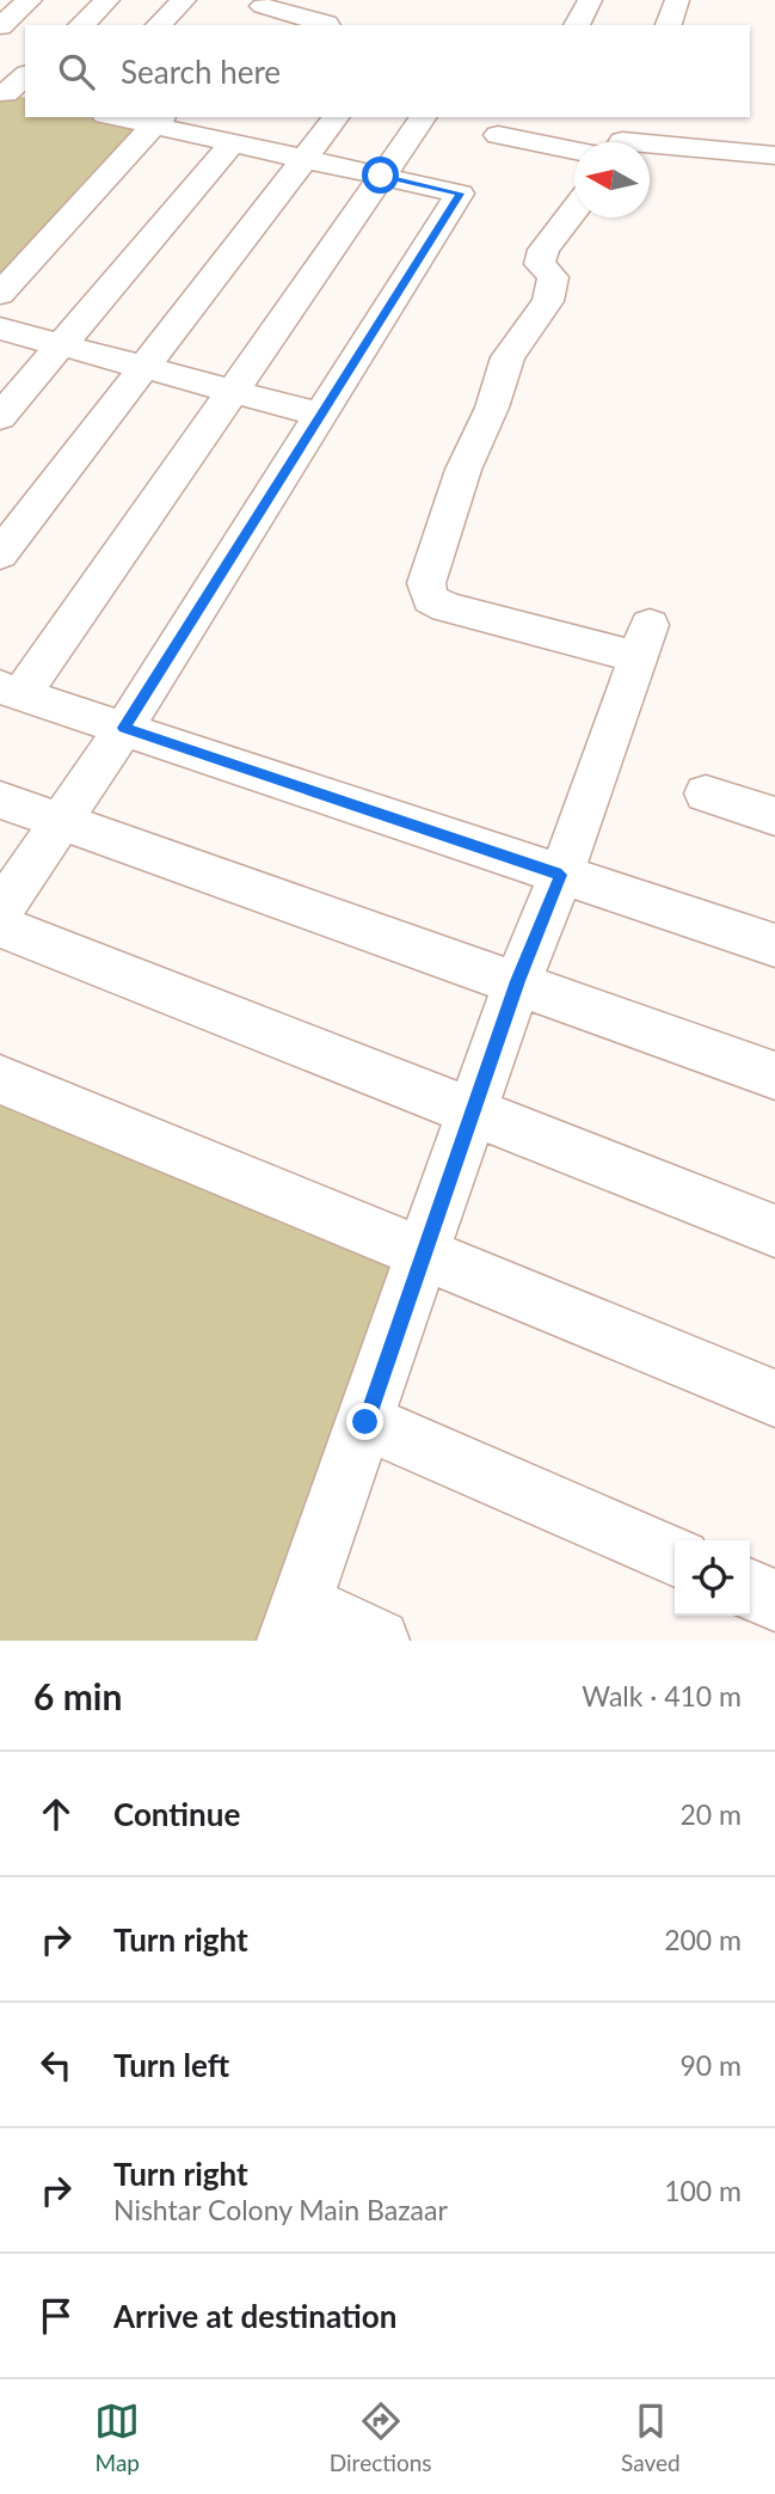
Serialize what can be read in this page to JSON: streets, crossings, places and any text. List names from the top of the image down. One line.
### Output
{"north":"left","page":{"search":"Search here","heading":["6 min","Walk · 410 m"],"list":[["Continue","20 m"],["Turn right","200 m"],["Turn left","90 m"],["Turn right","Nishtar Colony Main Bazaar","100 m"],"Arrive at destination"],"nav":["Map","Directions","Saved"]}}
